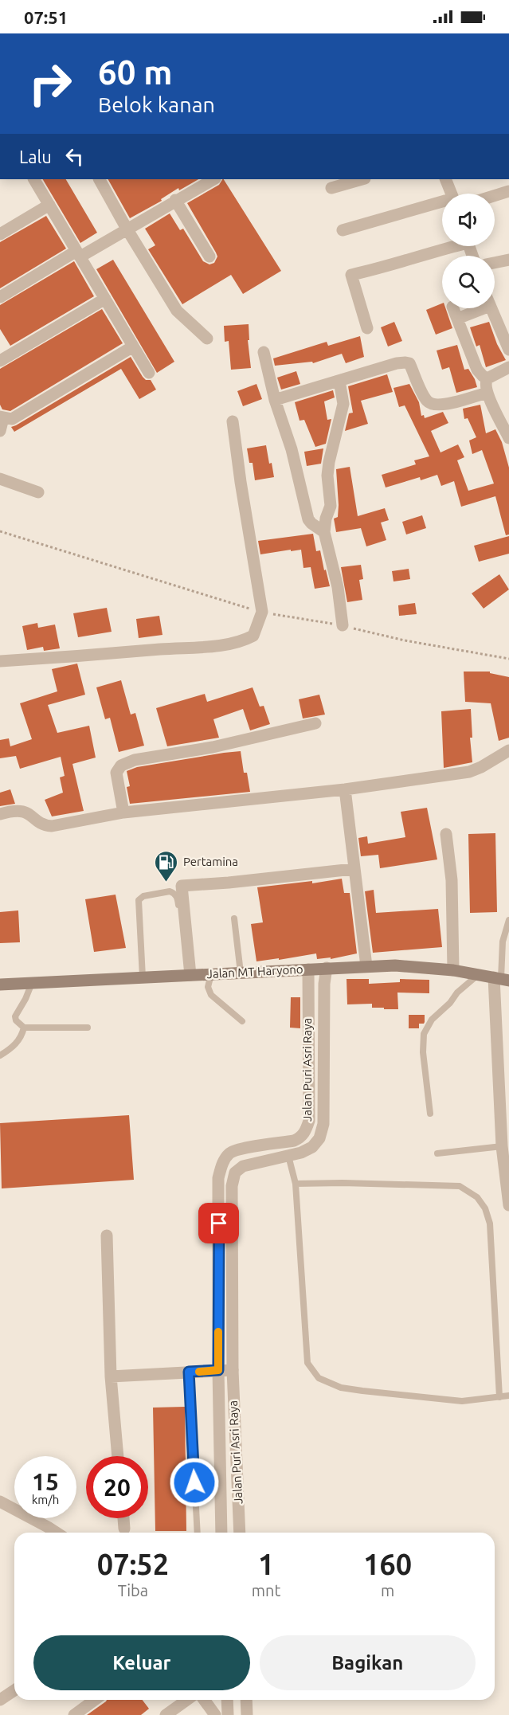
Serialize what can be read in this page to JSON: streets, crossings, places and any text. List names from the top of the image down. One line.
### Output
{"streets":{"main road":["Jalan MT Haryono"],"street":["Jalan Puri Asri Raya"]},"crossings":[["Jalan MT Haryono","Jalan Puri Asri Raya"]],"places":{"fuel station":["Pertamina"]},"page":{"status":"07:51","turn":["60 m","Belok kanan"],"then":"Lalu","speed":"15 km/h","limit":"20","eta":["07:52","Tiba","1","mnt","160","m"],"buttons":["Keluar","Bagikan"]}}
